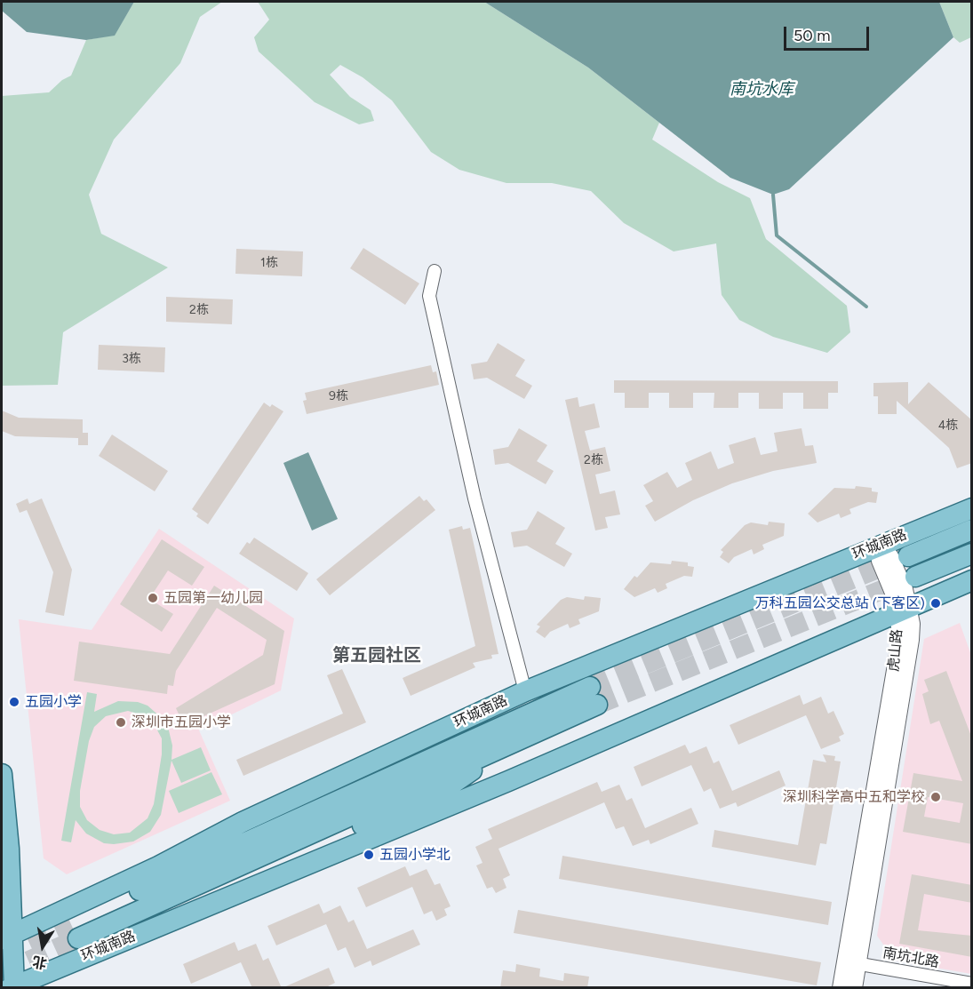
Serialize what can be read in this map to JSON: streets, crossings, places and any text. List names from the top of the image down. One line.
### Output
{"streets":{"main road":["环城南路"],"street":["虎山路","南坑北路"]},"crossings":[["环城南路","虎山路"],["虎山路","南坑北路"]],"districts":["第五园社区"],"water":["南坑水库"],"places":["五园第一幼儿园","万科五园公交总站 (下客区)","五园小学","深圳市五园小学","深圳科学高中五和学校","五园小学北"],"house_numbers":["1栋","2栋","3栋","9栋","4栋","2栋"],"scale_bar":"50 m","north":"bottom"}
